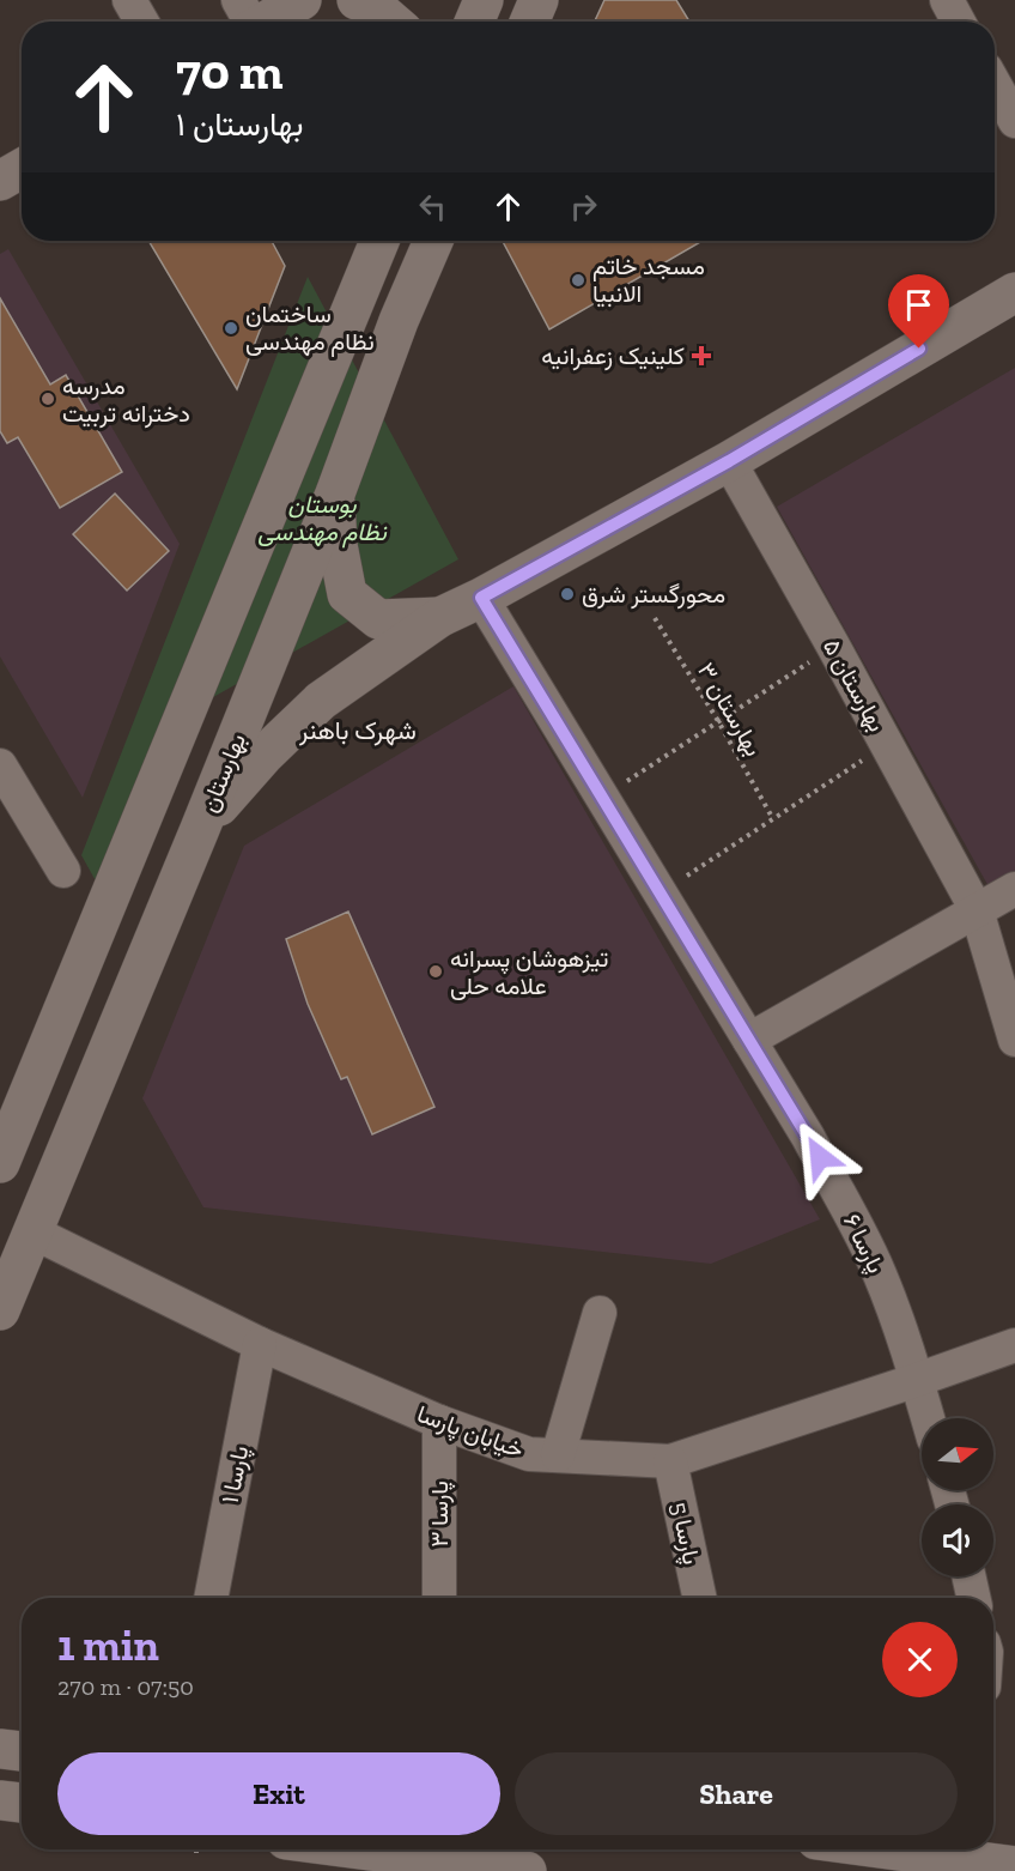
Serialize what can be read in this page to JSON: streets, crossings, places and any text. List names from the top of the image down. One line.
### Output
{"streets":{"street":["بهارستان ۵","بهارستان","پارسا ۶","خیابان پارسا","پارسا ۱","پارسا ۳","پارسا 5"],"path":["بهارستان ۳"]},"crossings":[["بهارستان","خیابان پارسا"],["پارسا ۶","خیابان پارسا"],["خیابان پارسا","پارسا ۱"],["خیابان پارسا","پارسا ۳"],["خیابان پارسا","پارسا 5"]],"districts":["شهرک باهنر"],"parks":["بوستان نظام مهندسی"],"places":{"other":["مسجد خاتم الانبیا","ساختمان نظام مهندسی","مدرسه دخترانه تربیت","محورگستر شرق","تیزهوشان پسرانه علامه حلی"],"health":["کلینیک زعفرانیه"]},"north":"right","page":{"turn":["70 m","بهارستان ۱"],"heading":["1 min","270 m · 07:50"],"buttons":["Exit","Share"]}}
